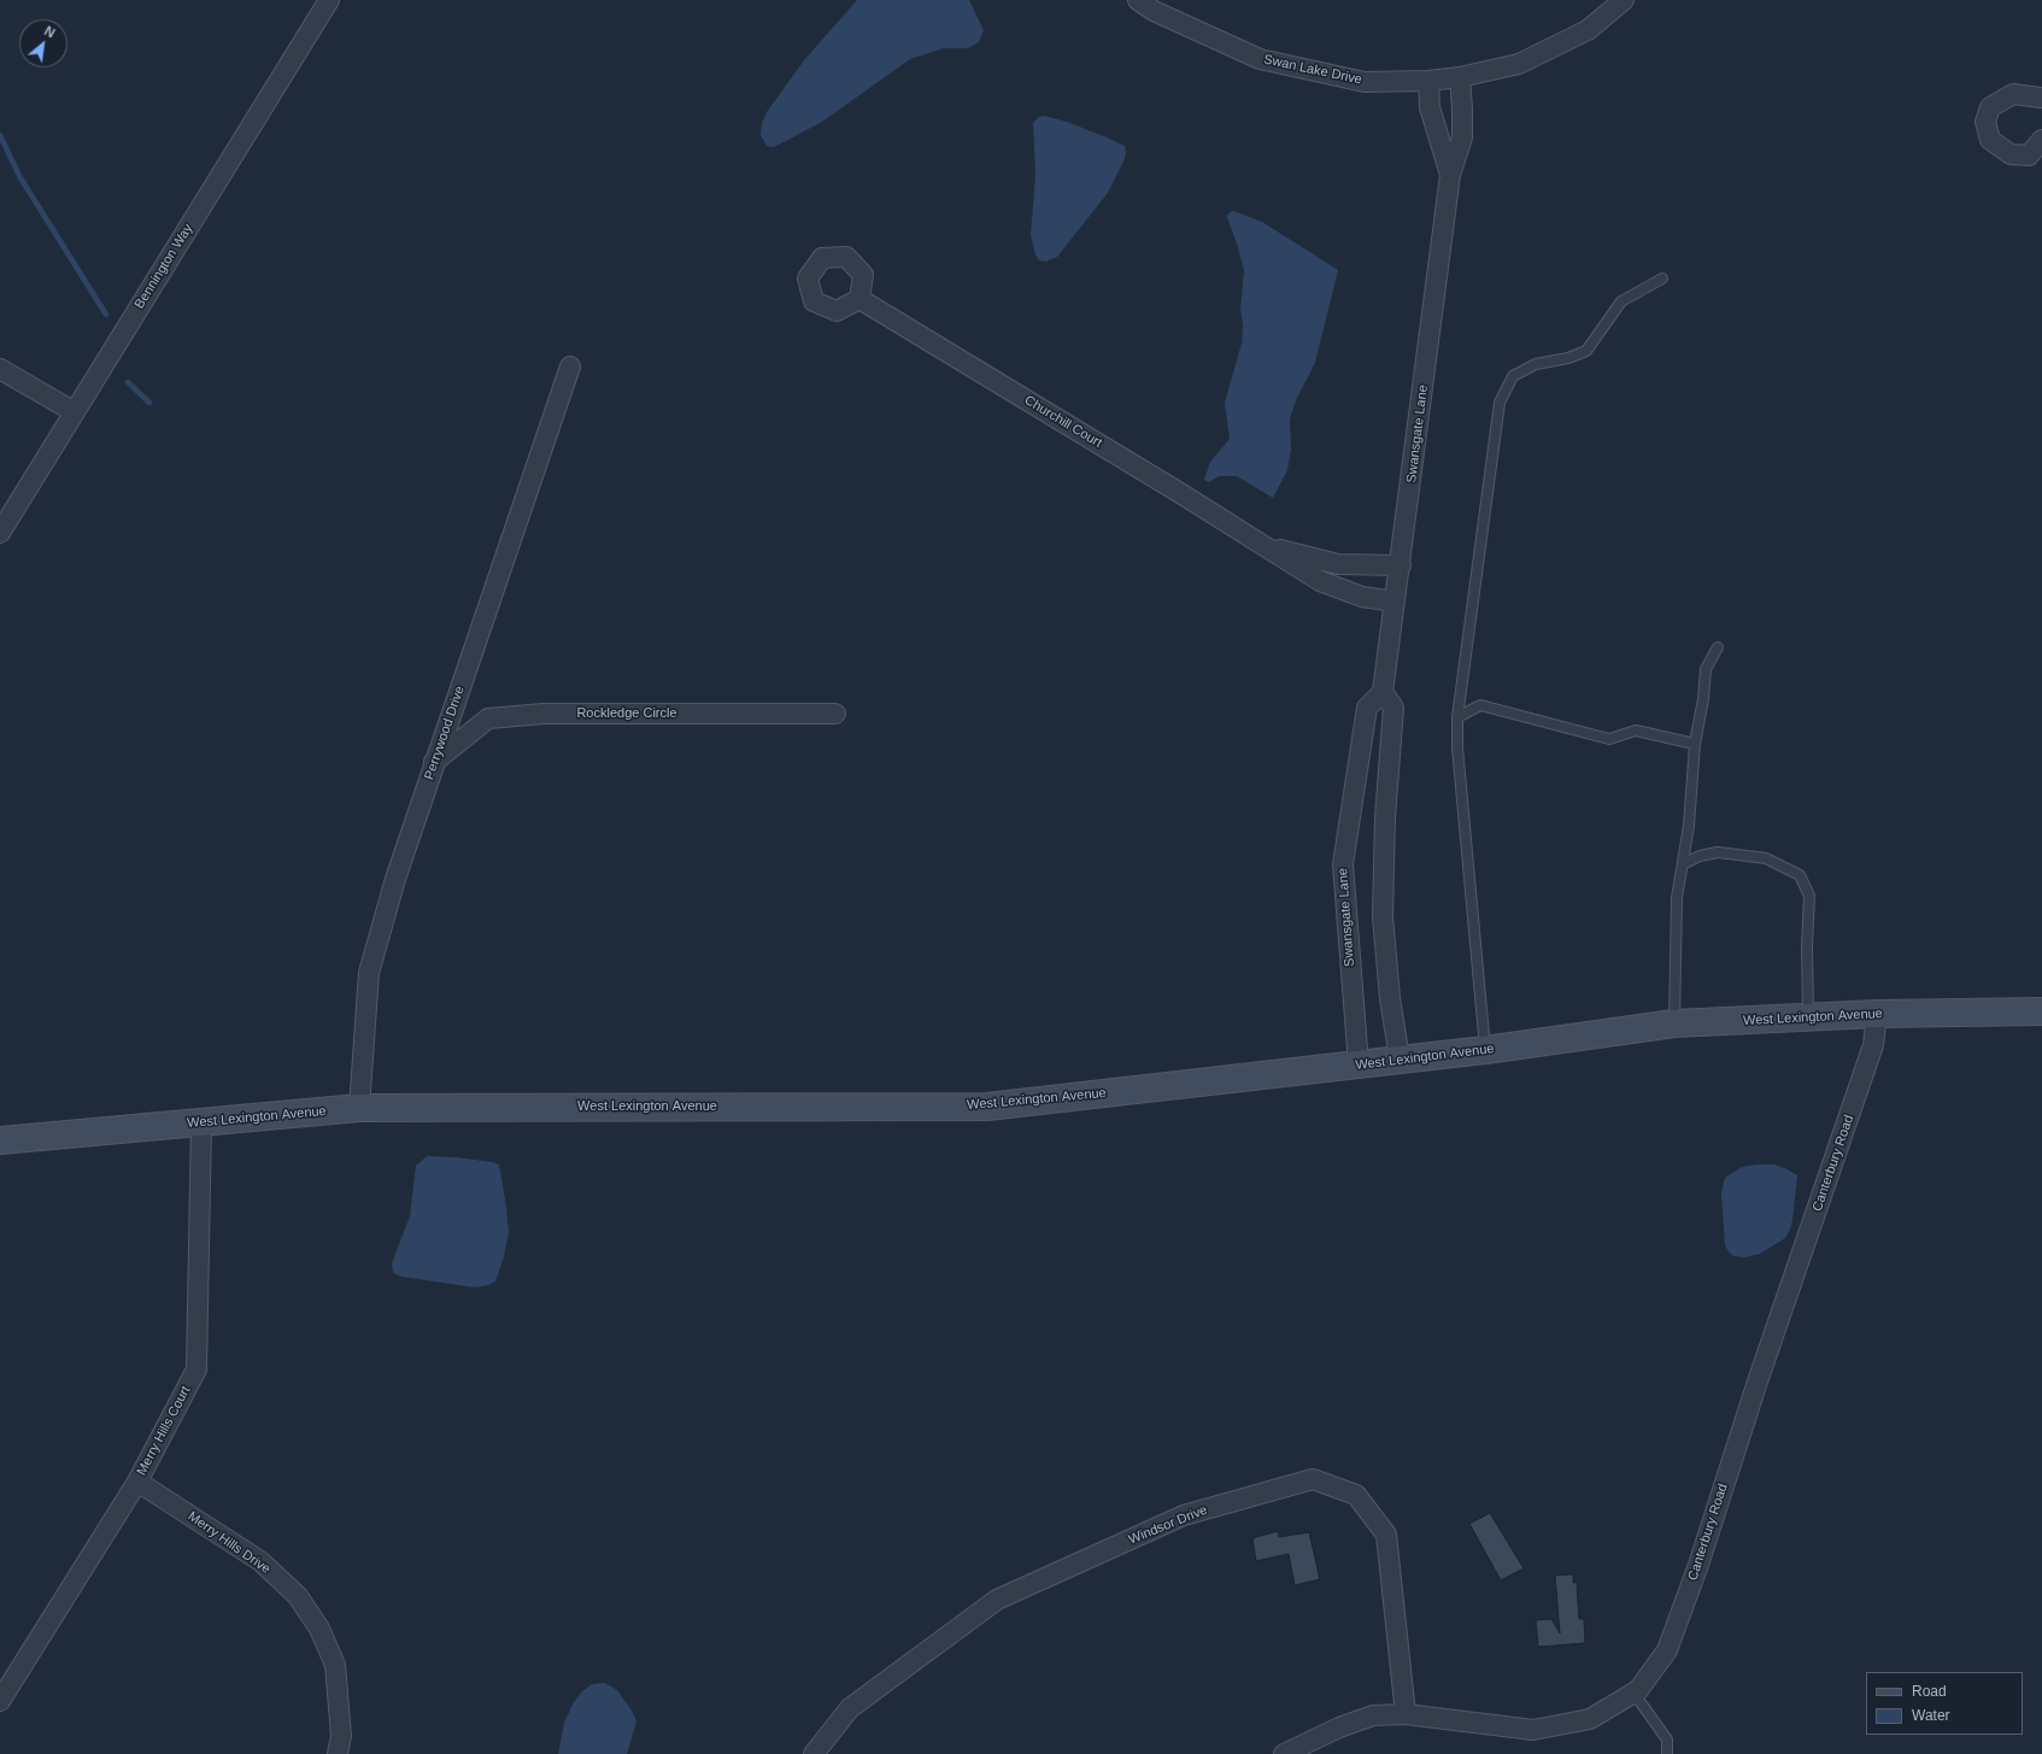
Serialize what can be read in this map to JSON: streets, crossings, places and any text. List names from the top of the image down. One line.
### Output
{"streets":{"street":["Swan Lake Drive","Bennington Way","Churchill Court","Swansgate Lane","Rockledge Circle","Perrywood Drive","West Lexington Avenue","Canterbury Road","Merry Hills Court","Windsor Drive","Merry Hills Drive"]},"crossings":[["Swan Lake Drive","Swansgate Lane"],["Churchill Court","Swansgate Lane"],["Swansgate Lane","West Lexington Avenue"],["Rockledge Circle","Perrywood Drive"],["Perrywood Drive","West Lexington Avenue"],["West Lexington Avenue","Canterbury Road"],["West Lexington Avenue","Merry Hills Court"],["Canterbury Road","Windsor Drive"],["Merry Hills Court","Merry Hills Drive"]],"legend":["Road","Water"],"north":"top right"}
